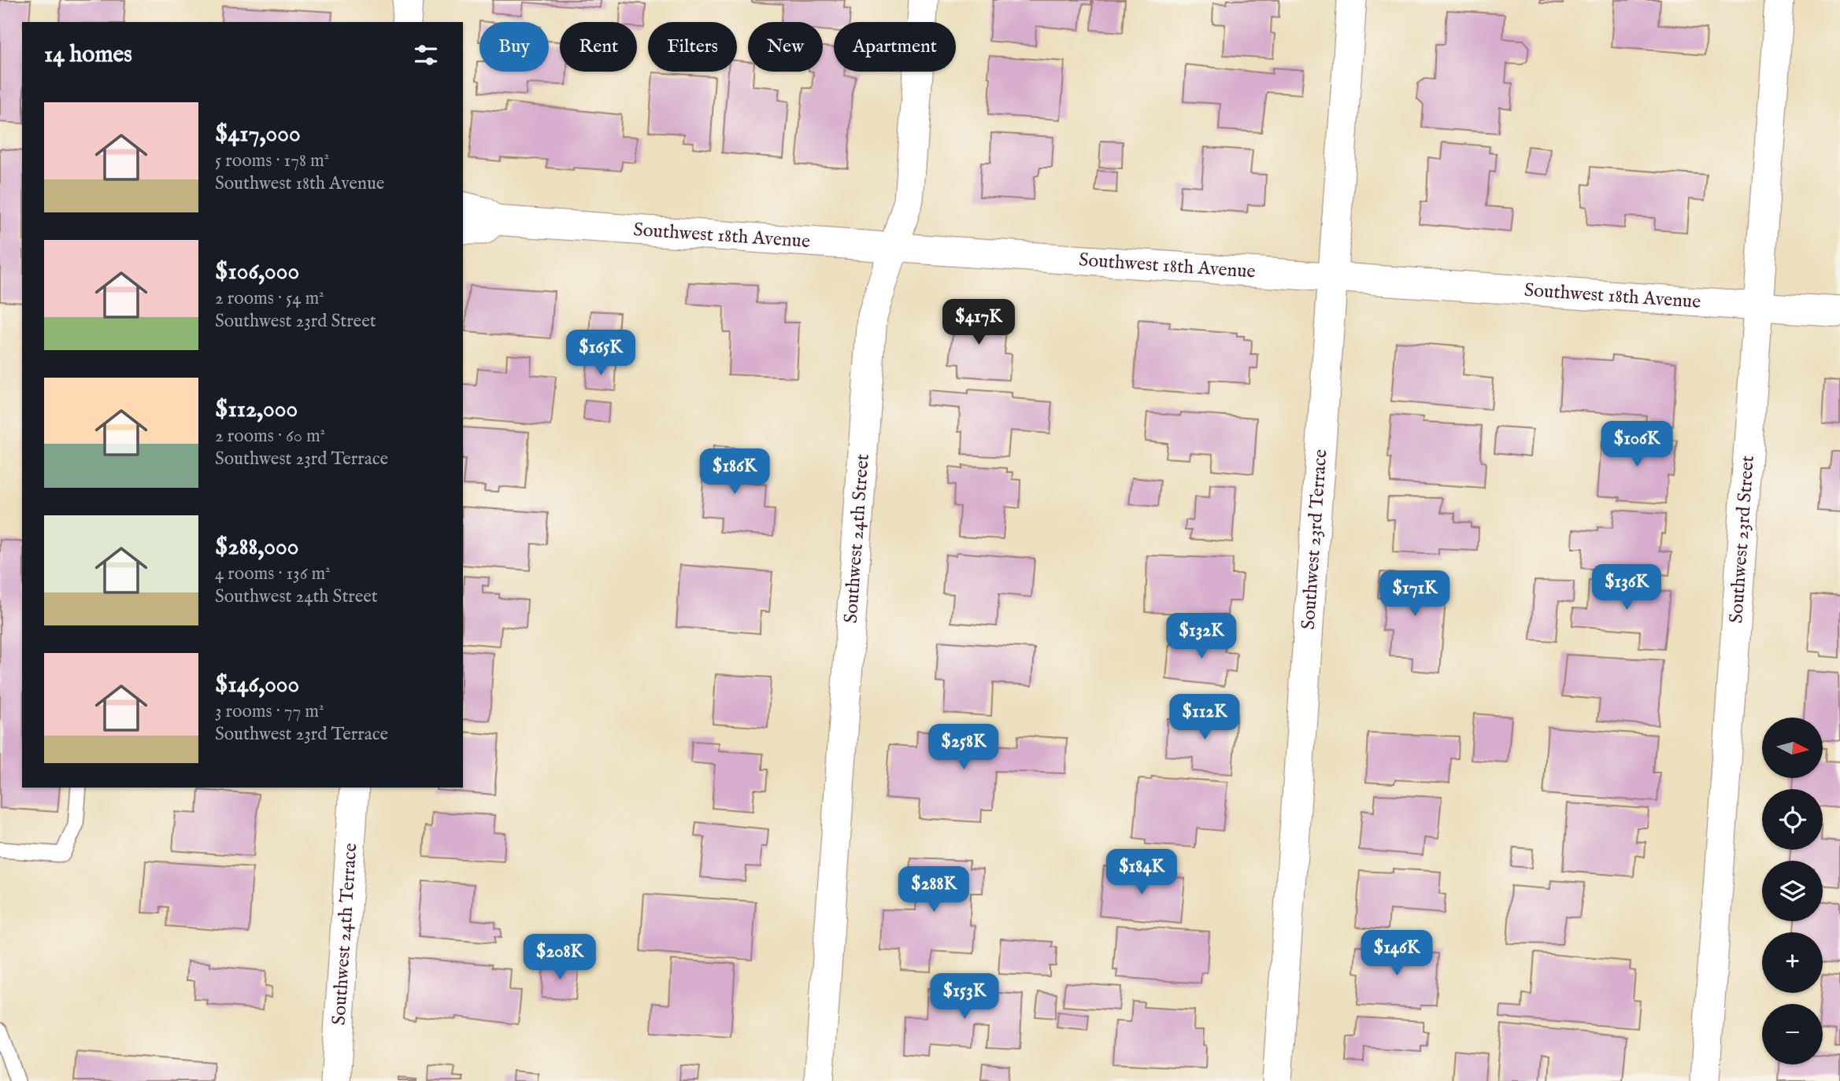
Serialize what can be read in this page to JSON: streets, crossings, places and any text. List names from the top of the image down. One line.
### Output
{"streets":{"street":["Southwest 18th Avenue","Southwest 24th Street","Southwest 23rd Terrace","Southwest 23rd Street","Southwest 24th Terrace"]},"crossings":[["Southwest 18th Avenue","Southwest 24th Street"],["Southwest 18th Avenue","Southwest 23rd Terrace"],["Southwest 18th Avenue","Southwest 23rd Street"]],"north":"right","page":{"chip":["Buy","Rent","Filters","New","Apartment"],"heading":"14 homes","list":[{"name":"$417,000","note":"5 rooms · 178 m² · Southwest 18th Avenue"},{"name":"$106,000","note":"2 rooms · 54 m² · Southwest 23rd Street"},{"name":"$112,000","note":"2 rooms · 60 m² · Southwest 23rd Terrace"},{"name":"$288,000","note":"4 rooms · 136 m² · Southwest 24th Street"},{"name":"$146,000","note":"3 rooms · 77 m² · Southwest 23rd Terrace"}],"price":["$417K","$165K","$106K","$186K","$136K","$171K","$132K","$112K","$258K","$184K","$288K","$146K","$208K","$153K"],"map_buttons":["+","−"]}}
